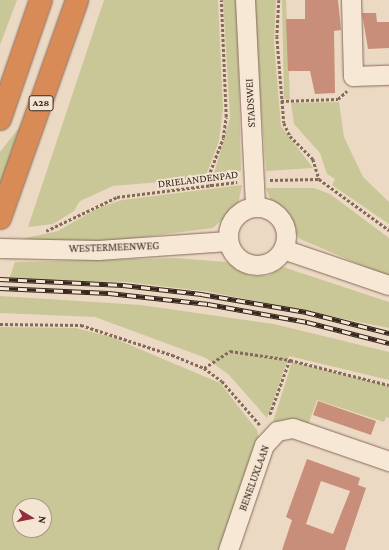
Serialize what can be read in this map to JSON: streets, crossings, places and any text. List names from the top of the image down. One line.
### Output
{"streets":{"highway":["A28"],"street":["STADSWEI","WESTERMEENWEG","BENELUXLAAN"],"path":["DRIELANDENPAD"]},"crossings":[["STADSWEI","DRIELANDENPAD"],["STADSWEI","WESTERMEENWEG"]],"north":"right"}
